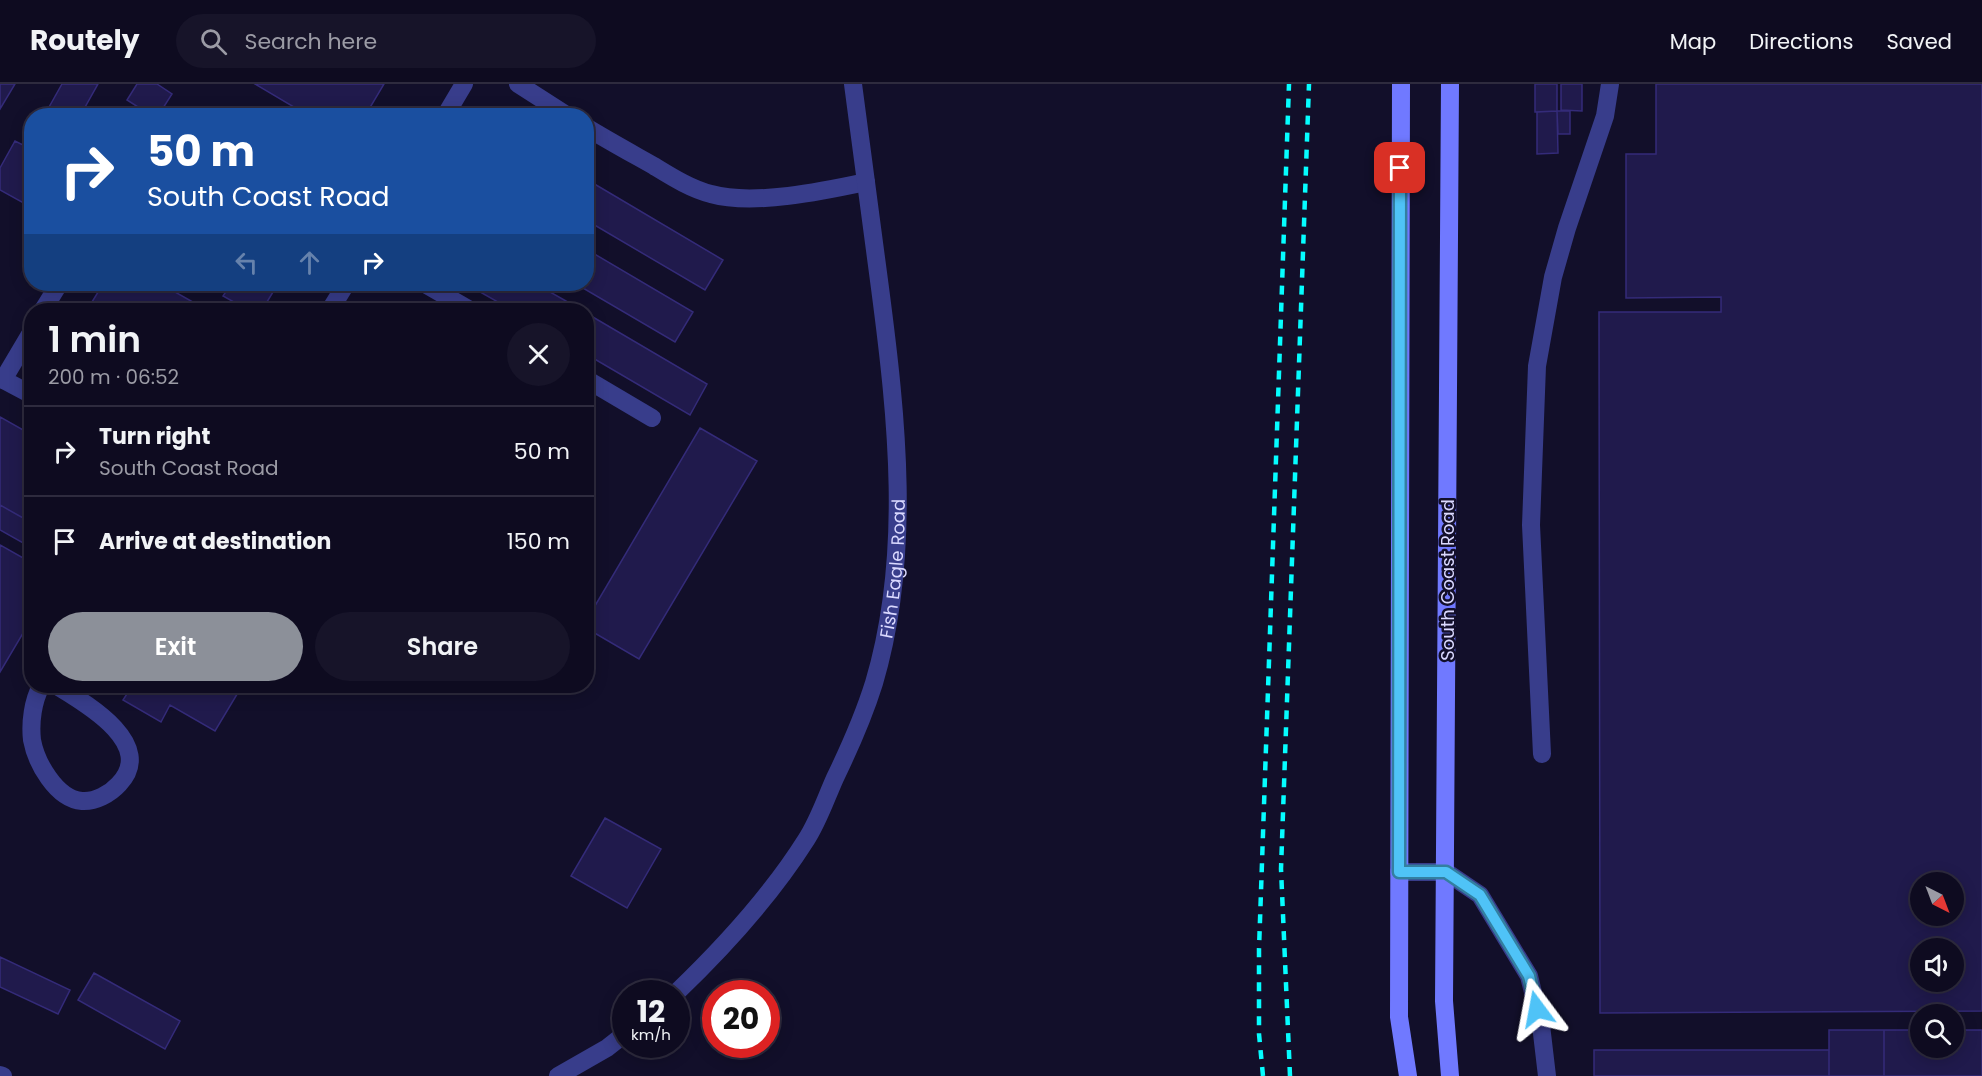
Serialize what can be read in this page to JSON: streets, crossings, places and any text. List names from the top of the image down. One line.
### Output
{"streets":{"street":["Fish Eagle Road","South Coast Road"]},"north":"bottom right","page":{"header":"Routely","search":"Search here","nav":["Map","Directions","Saved"],"turn":["50 m","South Coast Road"],"heading":["1 min","200 m · 06:52"],"list":[{"name":"Turn right","note":"South Coast Road","value":"50 m"},{"name":"Arrive at destination","value":"150 m"}],"buttons":["Exit","Share"],"speed":"12 km/h","limit":"20"}}
